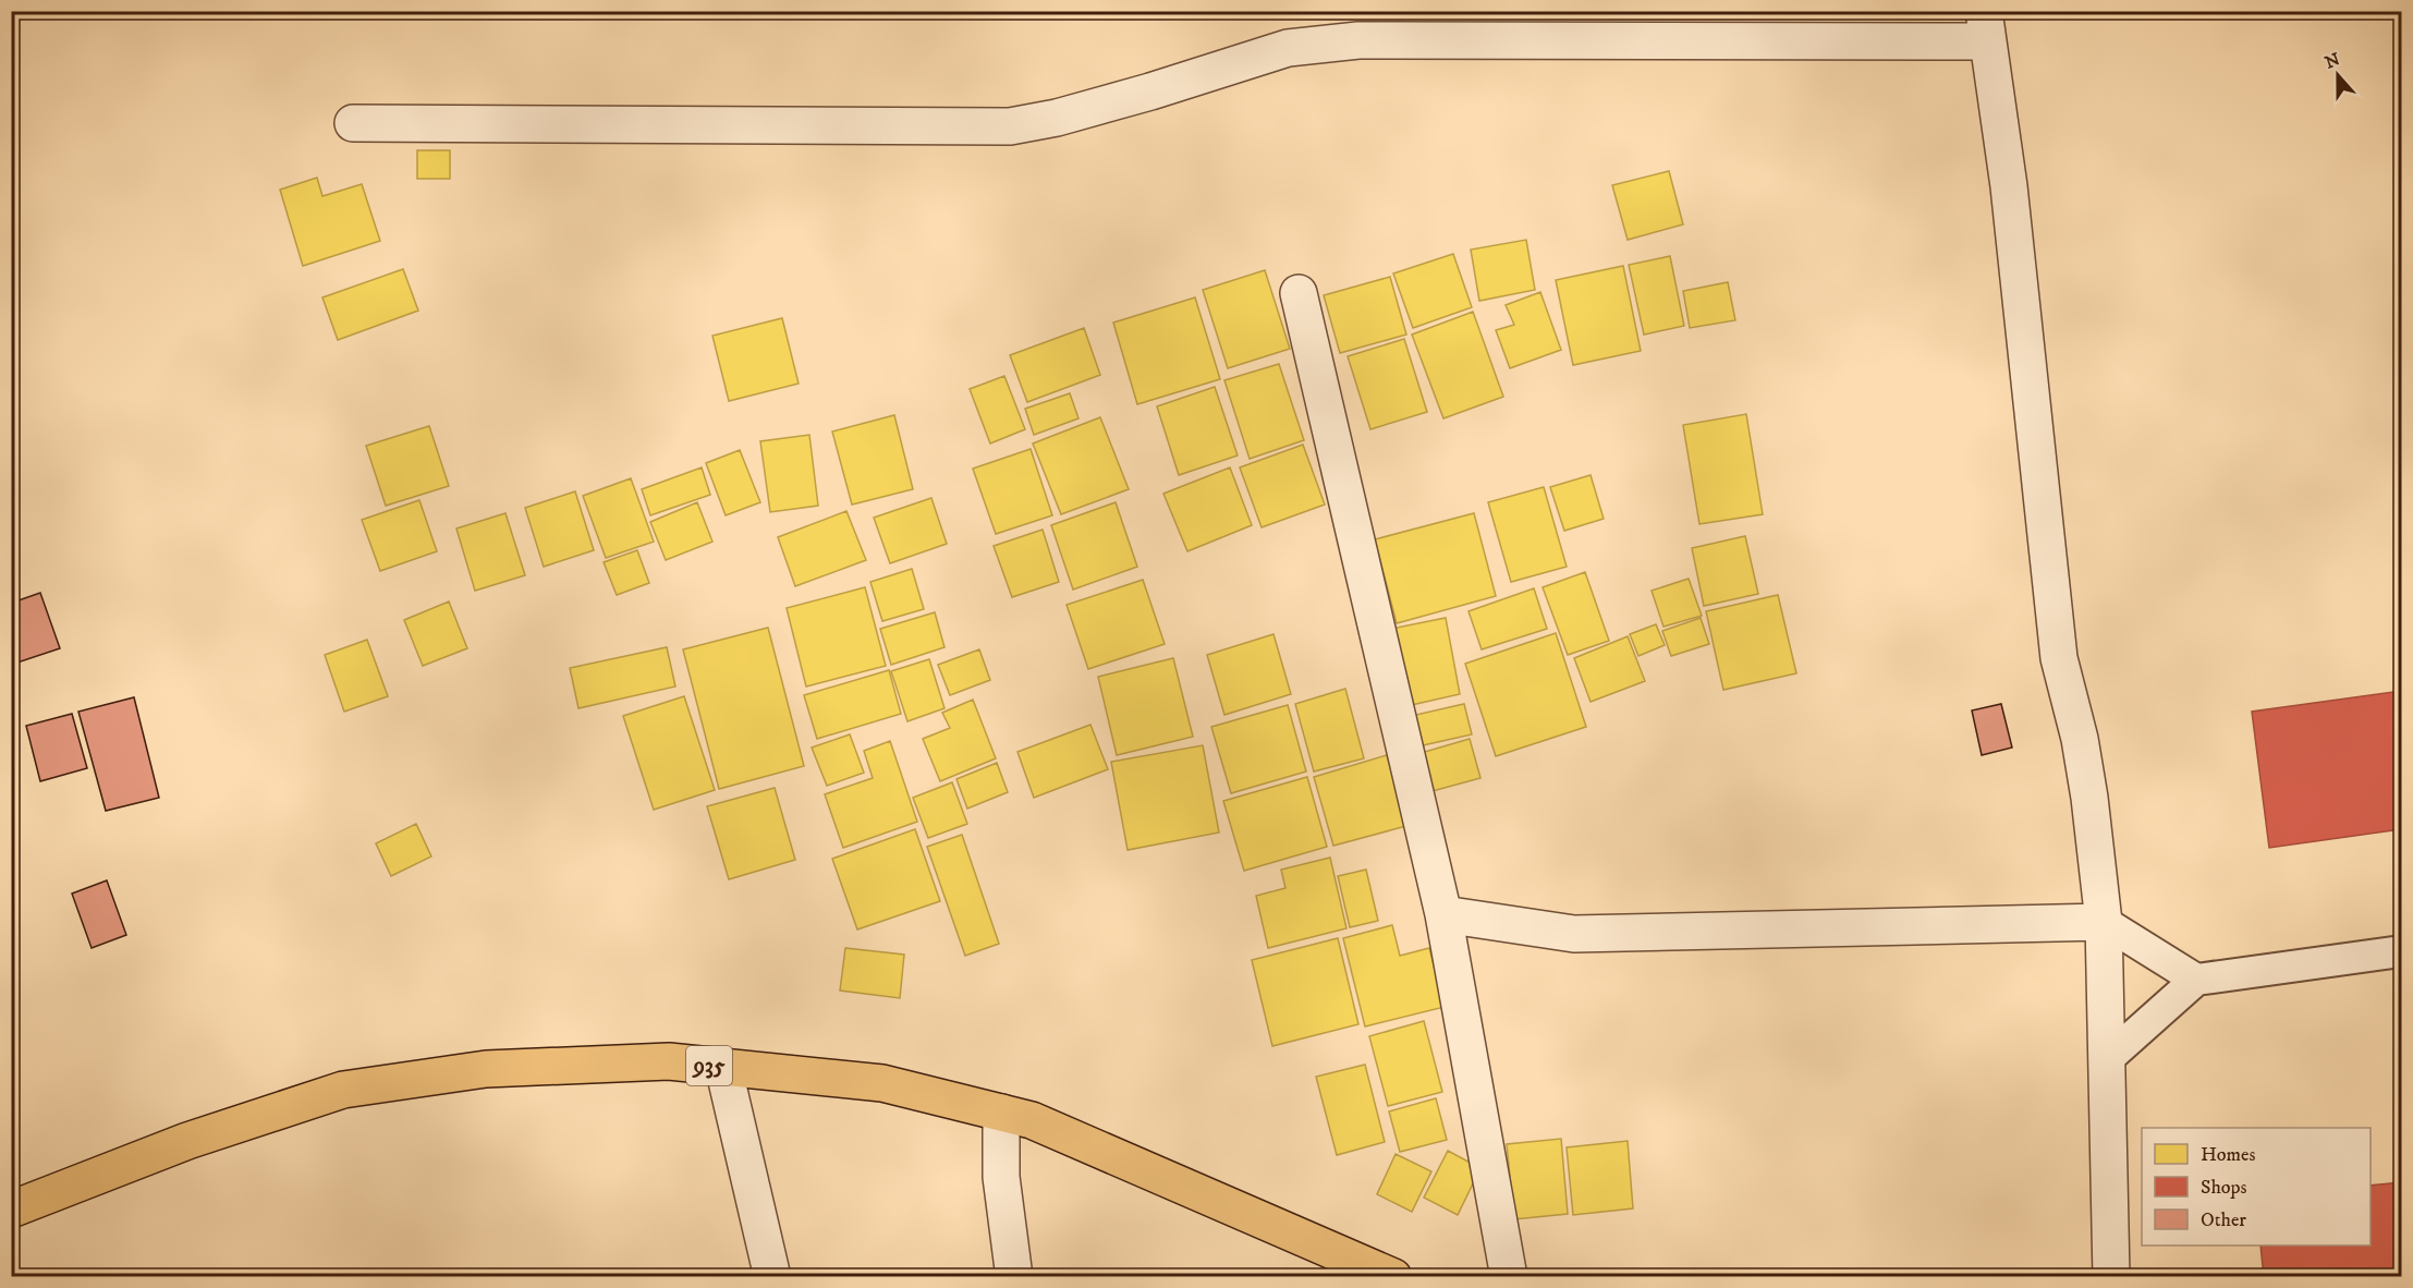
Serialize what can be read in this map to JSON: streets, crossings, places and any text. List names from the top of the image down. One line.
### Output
{"streets":{"main road":["935"]},"legend":["Homes","Shops","Other"],"north":"top"}
